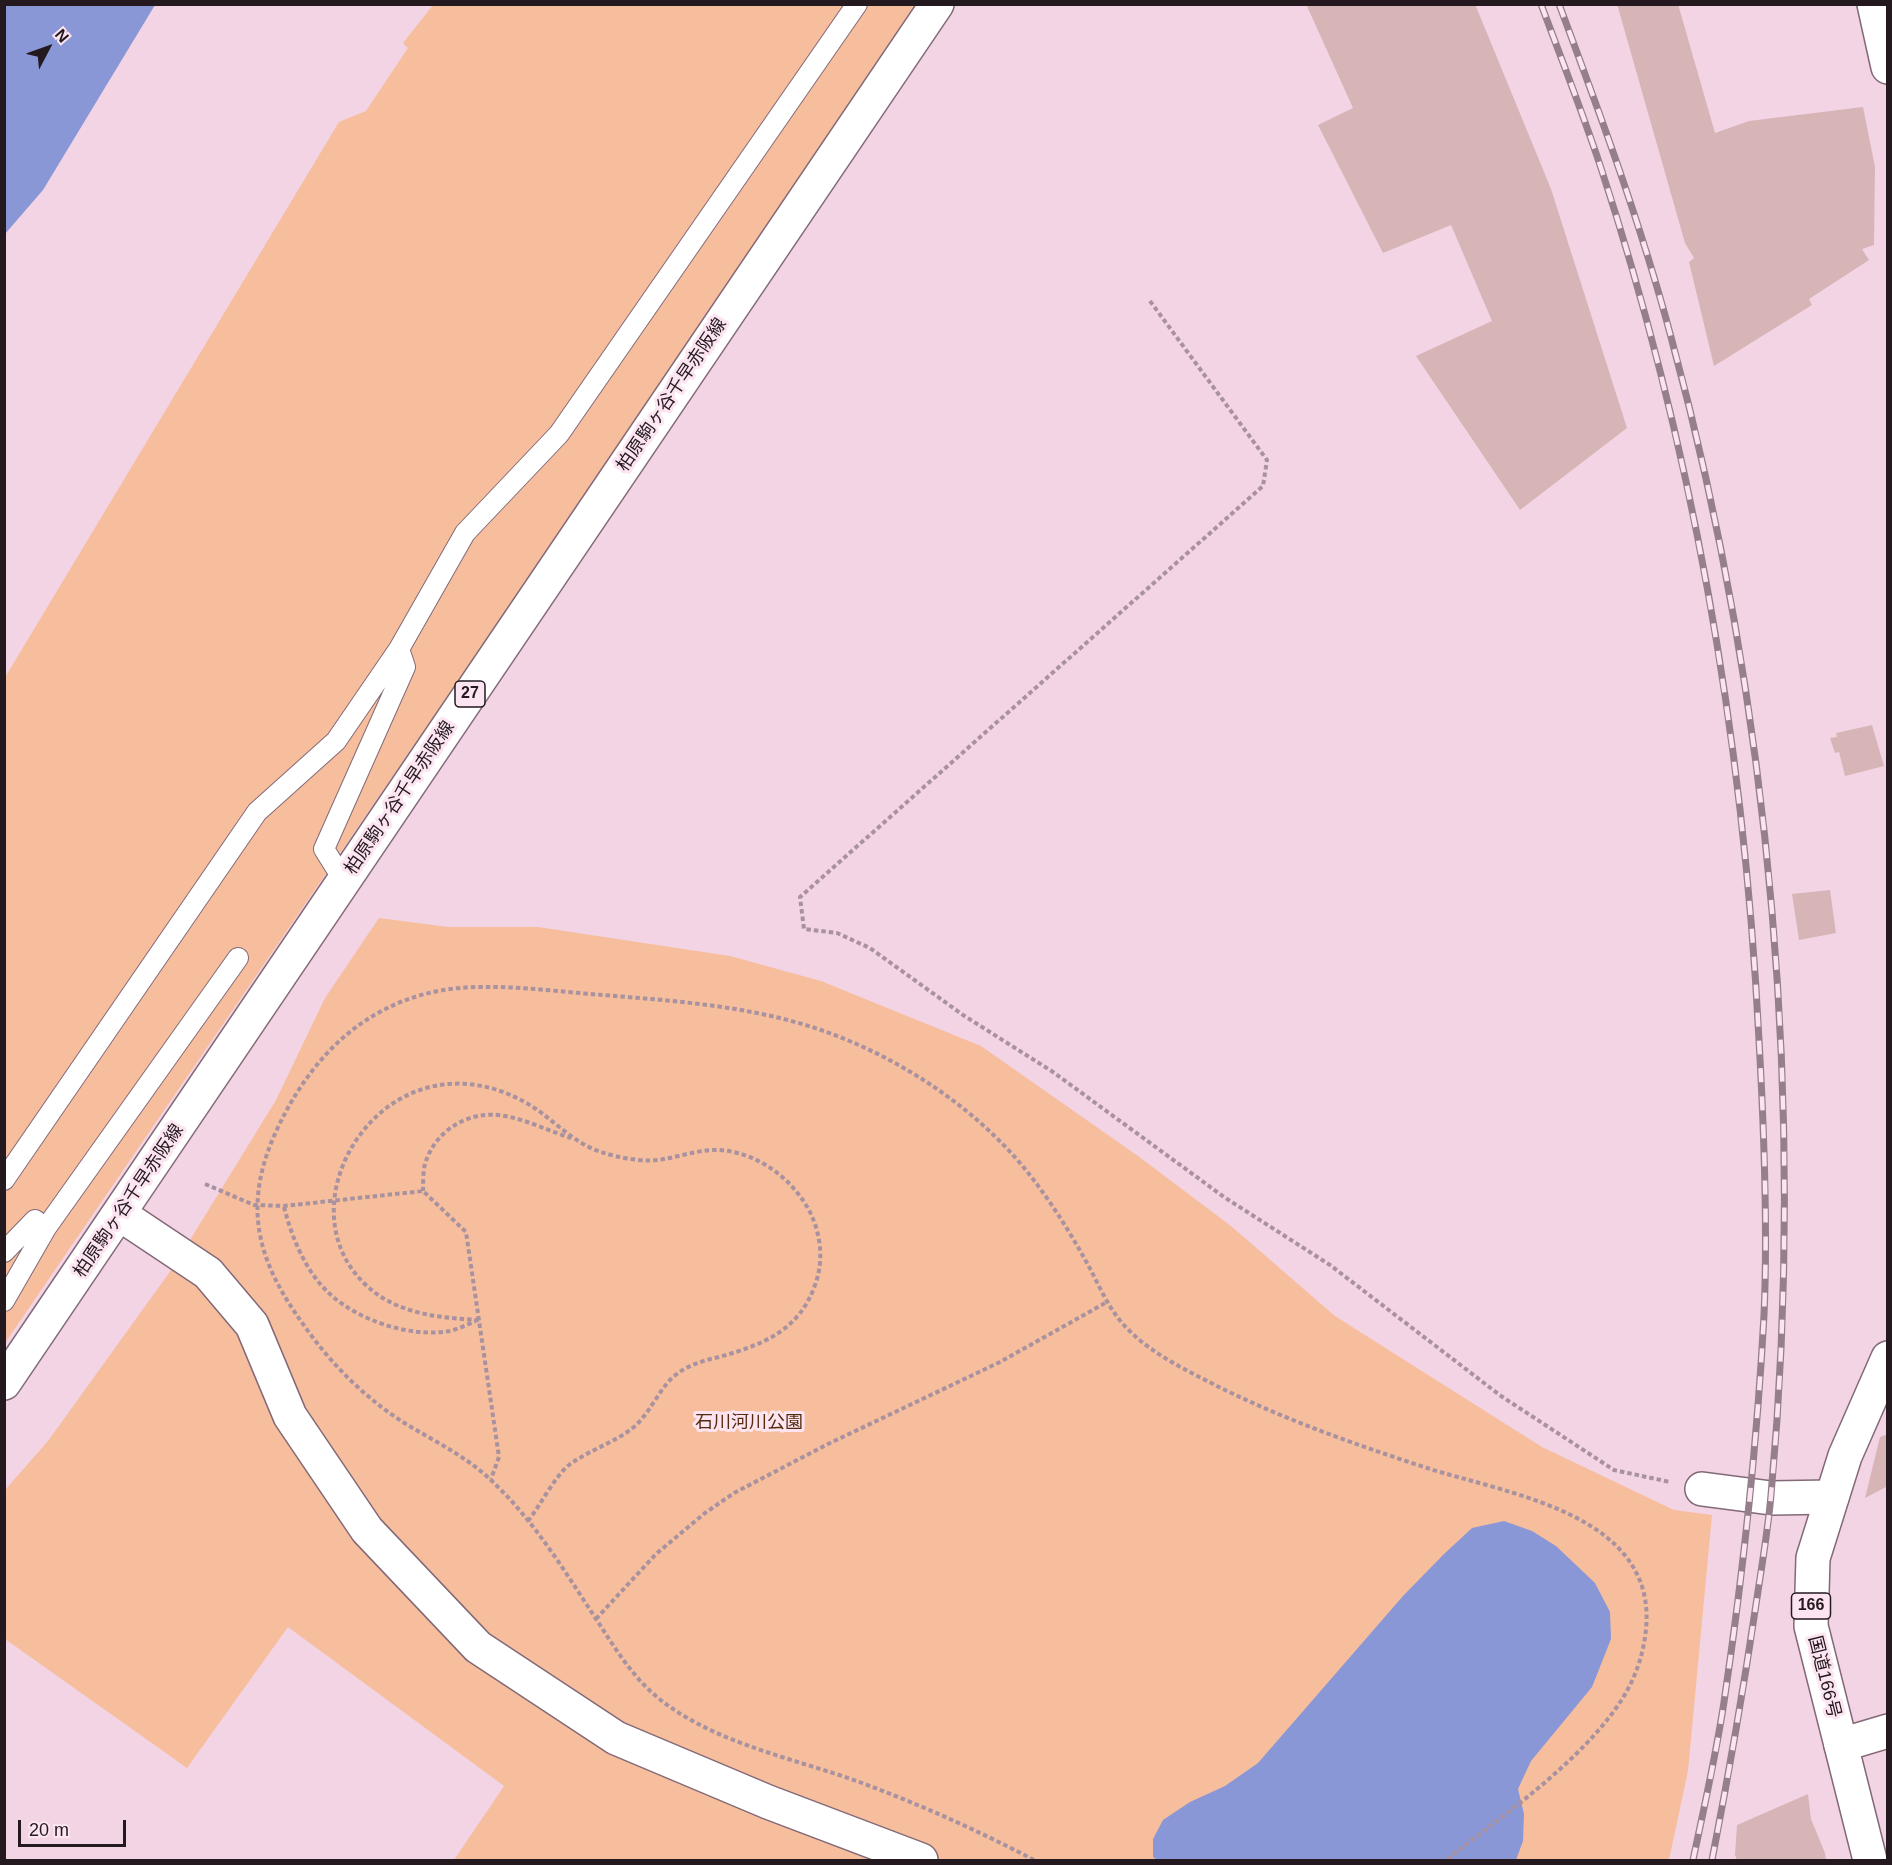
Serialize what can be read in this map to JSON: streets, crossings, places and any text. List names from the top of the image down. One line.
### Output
{"streets":{"main road":["柏原駒ヶ谷千早赤阪線","27","166","国道166号"]},"parks":["石川河川公園"],"scale_bar":"20 m","north":"top right"}
